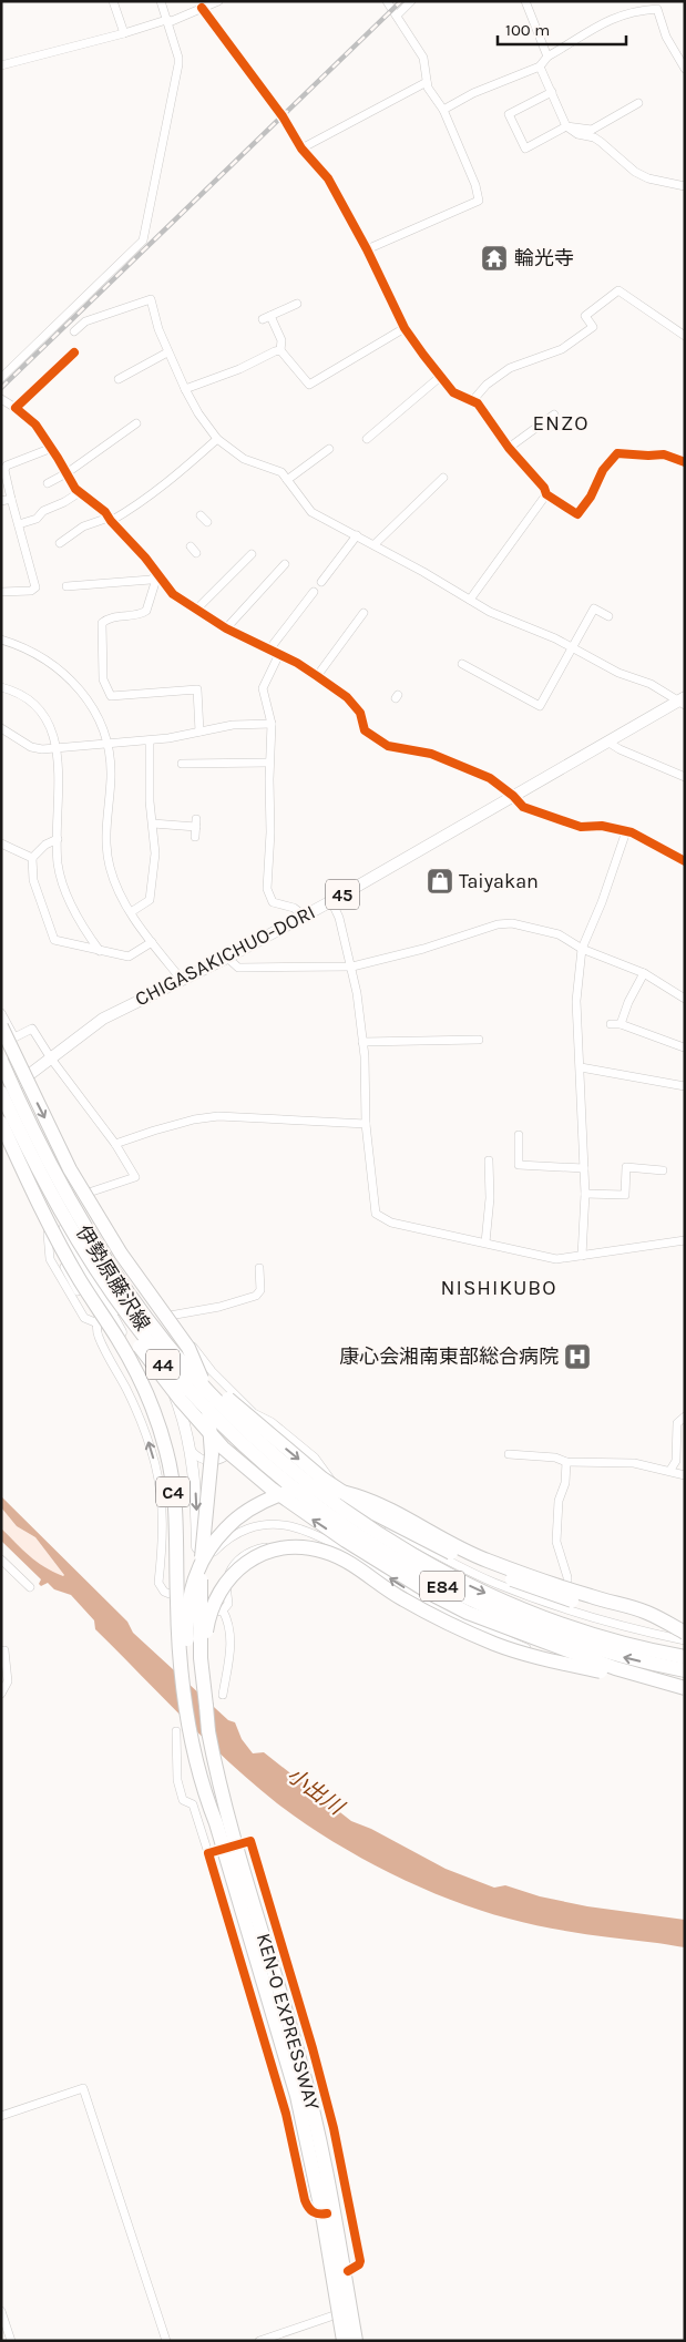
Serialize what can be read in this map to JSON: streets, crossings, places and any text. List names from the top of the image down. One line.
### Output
{"streets":{"highway":["C4","E84","KEN-O EXPRESSWAY"],"main road":["45","CHIGASAKICHUO-DORI","伊勢原藤沢線","44"]},"crossings":[["CHIGASAKICHUO-DORI","伊勢原藤沢線"],["伊勢原藤沢線","44"],["伊勢原藤沢線","C4"],["伊勢原藤沢線","KEN-O EXPRESSWAY"],["44","C4"],["44","KEN-O EXPRESSWAY"],["C4","KEN-O EXPRESSWAY"]],"districts":["ENZO","NISHIKUBO"],"water":["小出川"],"places":{"temple":["輪光寺"],"shop":["Taiyakan"],"hospital":["康心会湘南東部総合病院"]},"scale_bar":"100 m"}
